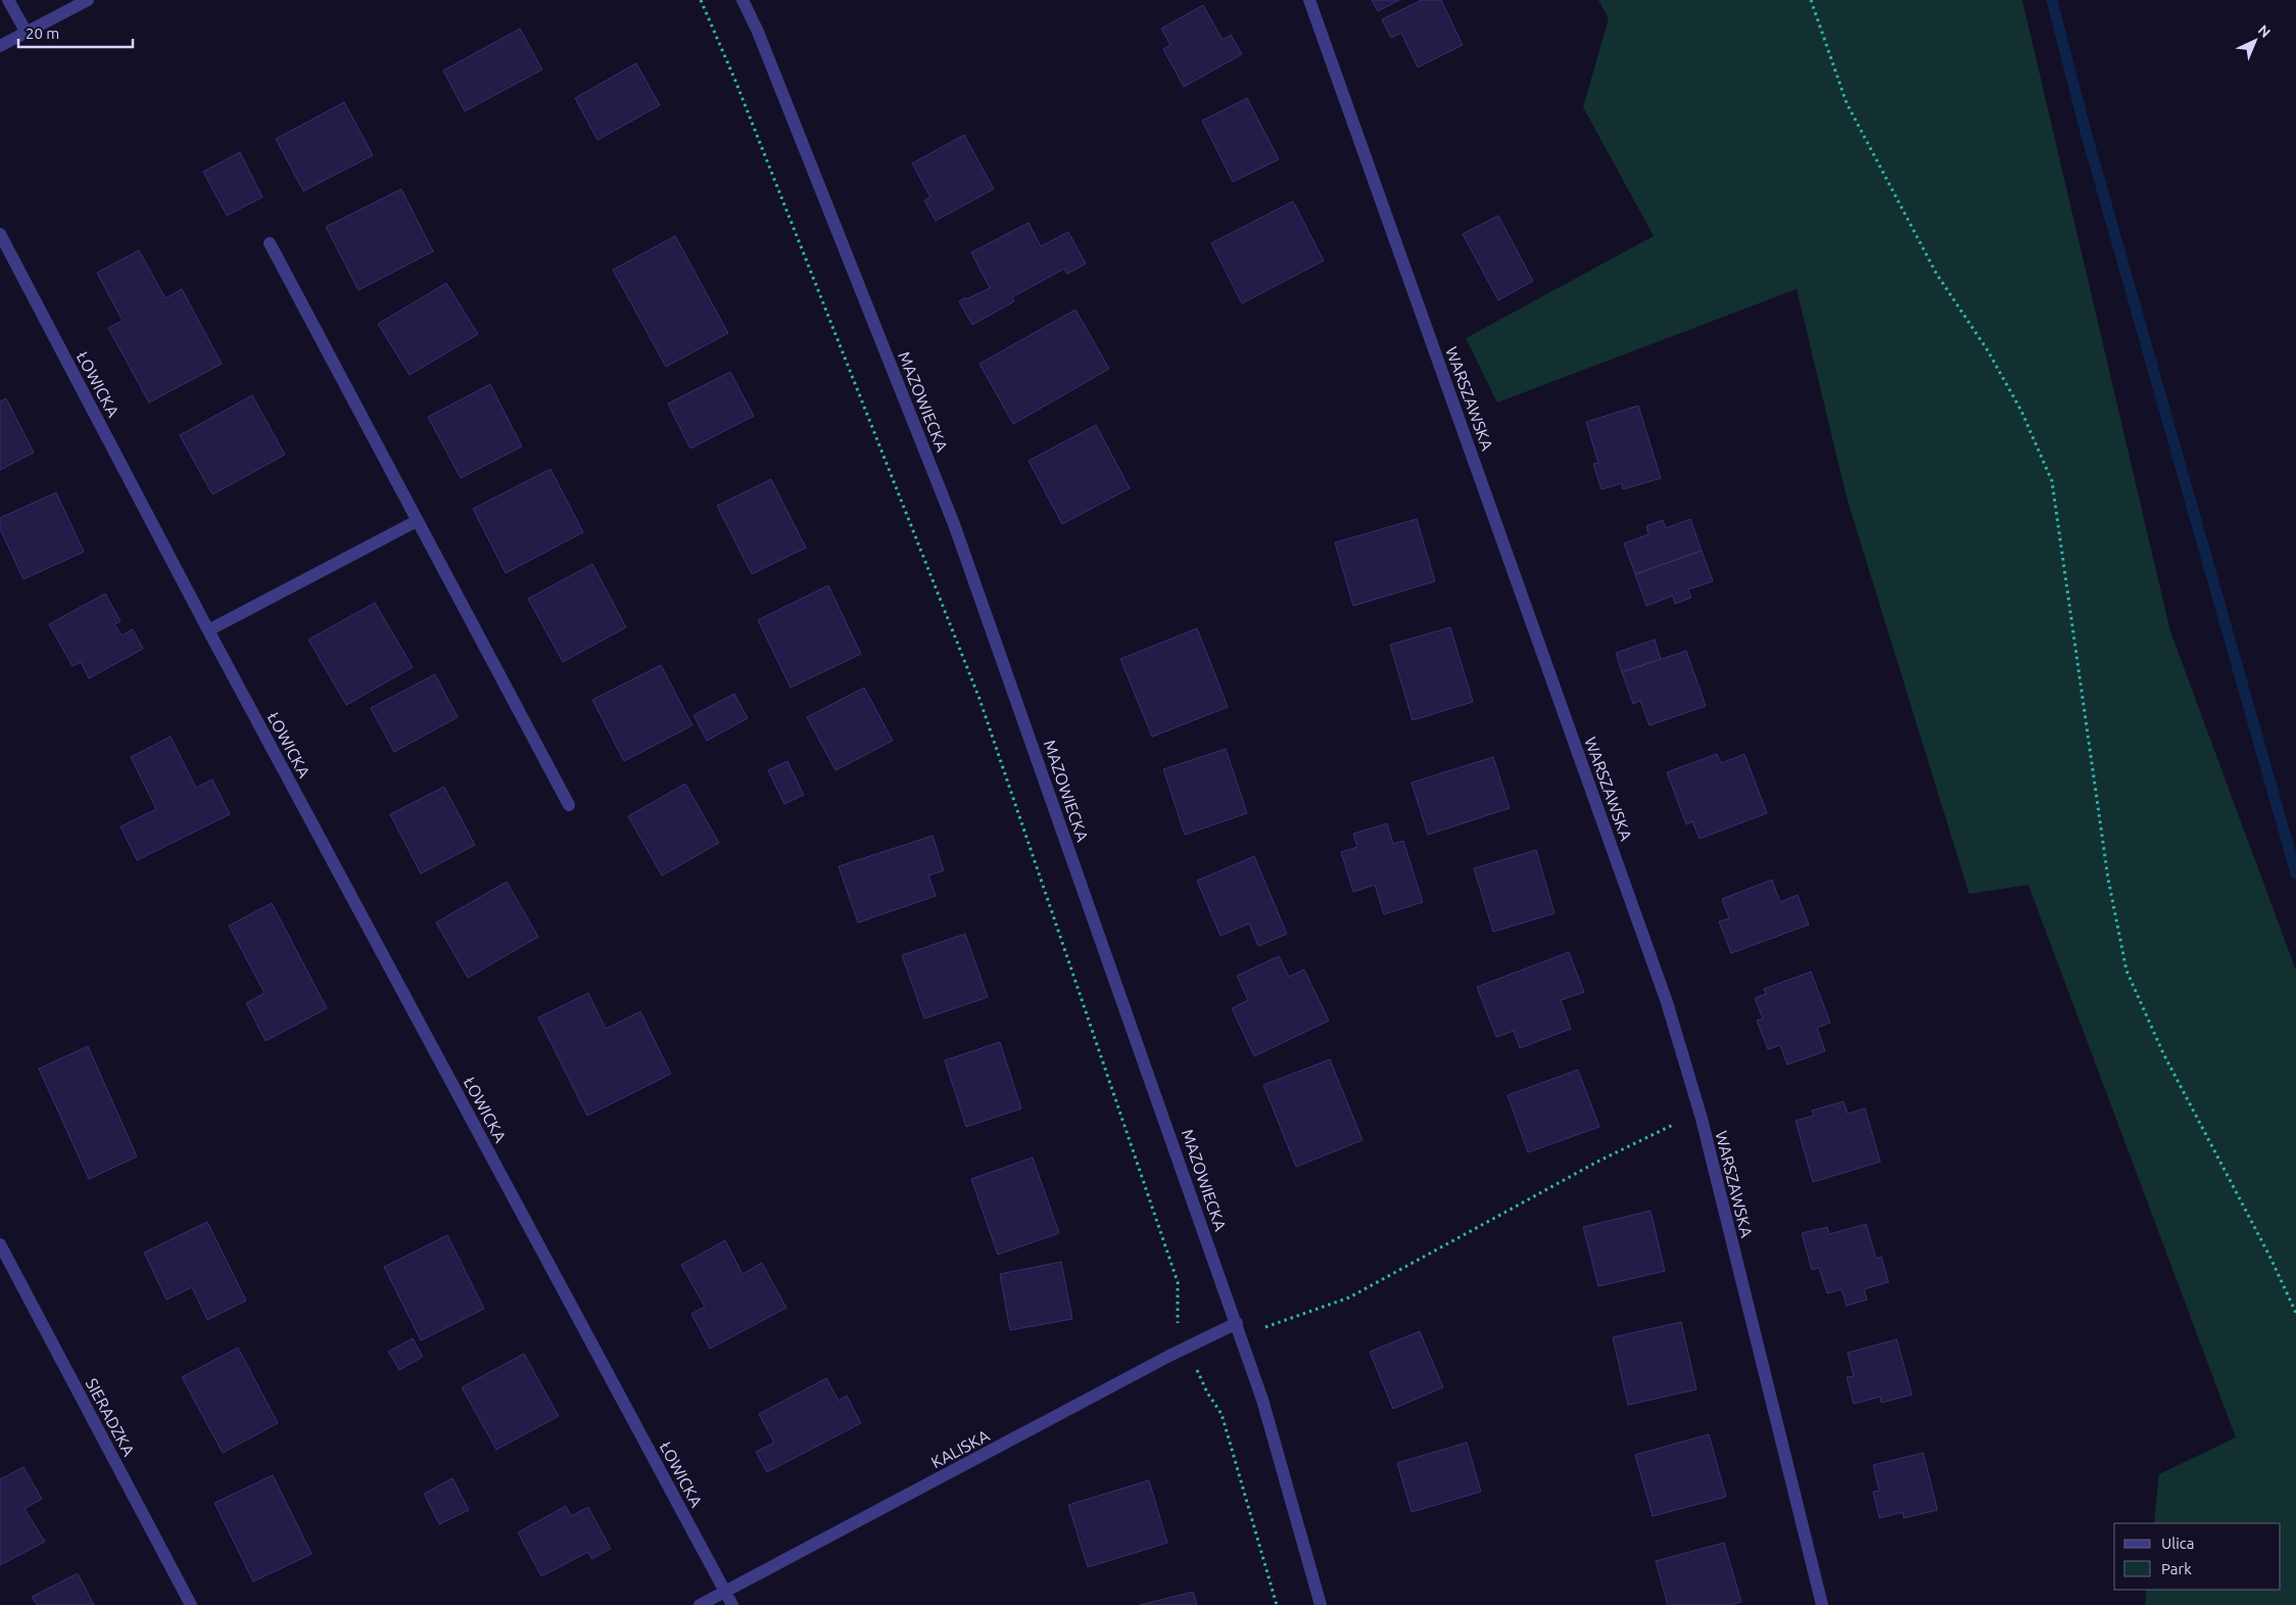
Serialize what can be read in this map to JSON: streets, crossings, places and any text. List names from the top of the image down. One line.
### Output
{"streets":{"street":["ŁOWICKA","WARSZAWSKA","MAZOWIECKA","SIERADZKA","KALISKA"]},"crossings":[["ŁOWICKA","KALISKA"],["MAZOWIECKA","KALISKA"]],"legend":["Ulica","Park"],"scale_bar":"20 m","north":"top right"}
